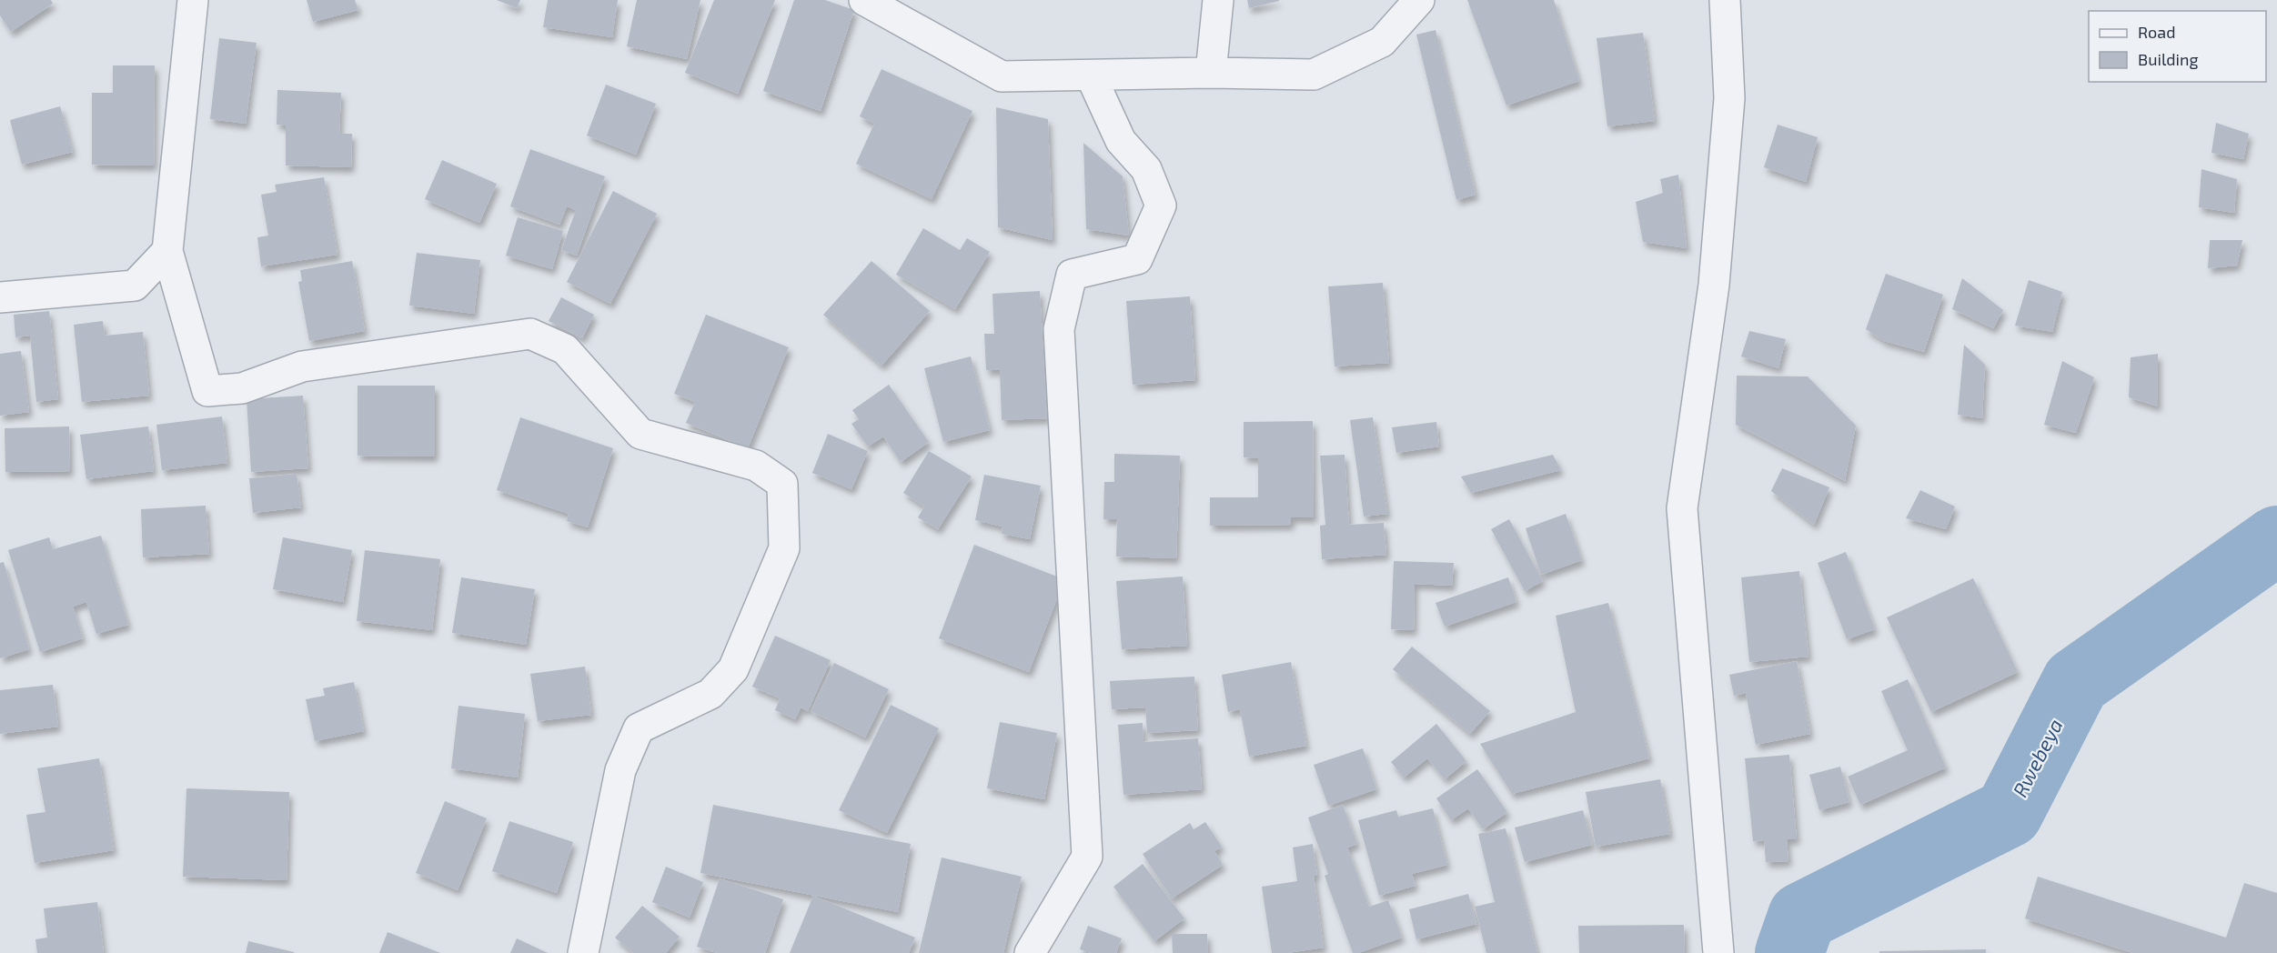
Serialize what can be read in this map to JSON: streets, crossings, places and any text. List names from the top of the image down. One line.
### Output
{"water":["Rwebeya"],"legend":["Road","Building"]}
